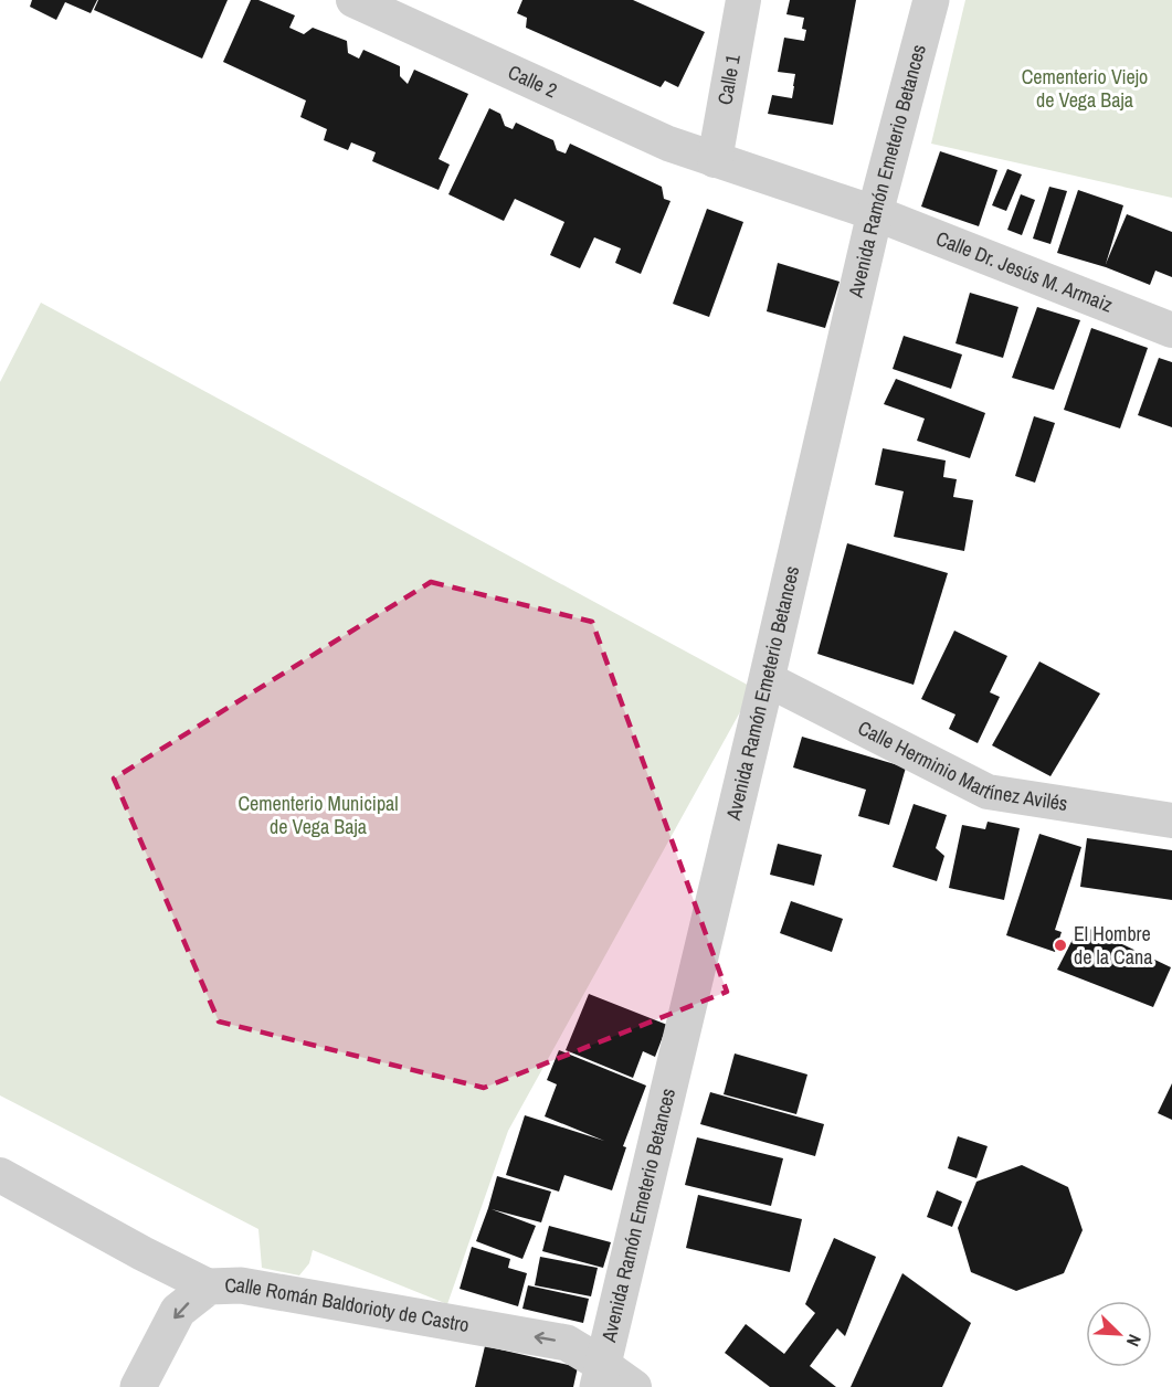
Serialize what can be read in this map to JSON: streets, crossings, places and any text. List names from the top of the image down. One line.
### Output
{"streets":{"street":["Calle 1","Calle 2","Avenida Ramón Emeterio Betances","Calle Dr. Jesús M. Armaiz","Calle Herminio Martínez Avilés","Calle Román Baldorioty de Castro"]},"crossings":[["Calle 1","Calle 2"],["Calle 2","Avenida Ramón Emeterio Betances"],["Calle 2","Calle Dr. Jesús M. Armaiz"],["Avenida Ramón Emeterio Betances","Calle Dr. Jesús M. Armaiz"],["Avenida Ramón Emeterio Betances","Calle Herminio Martínez Avilés"],["Avenida Ramón Emeterio Betances","Calle Román Baldorioty de Castro"]],"one_way":["Calle Román Baldorioty de Castro"],"parks":["Cementerio Viejo de Vega Baja","Cementerio Municipal de Vega Baja"],"places":["El Hombre de la Cana"],"north":"bottom right"}
